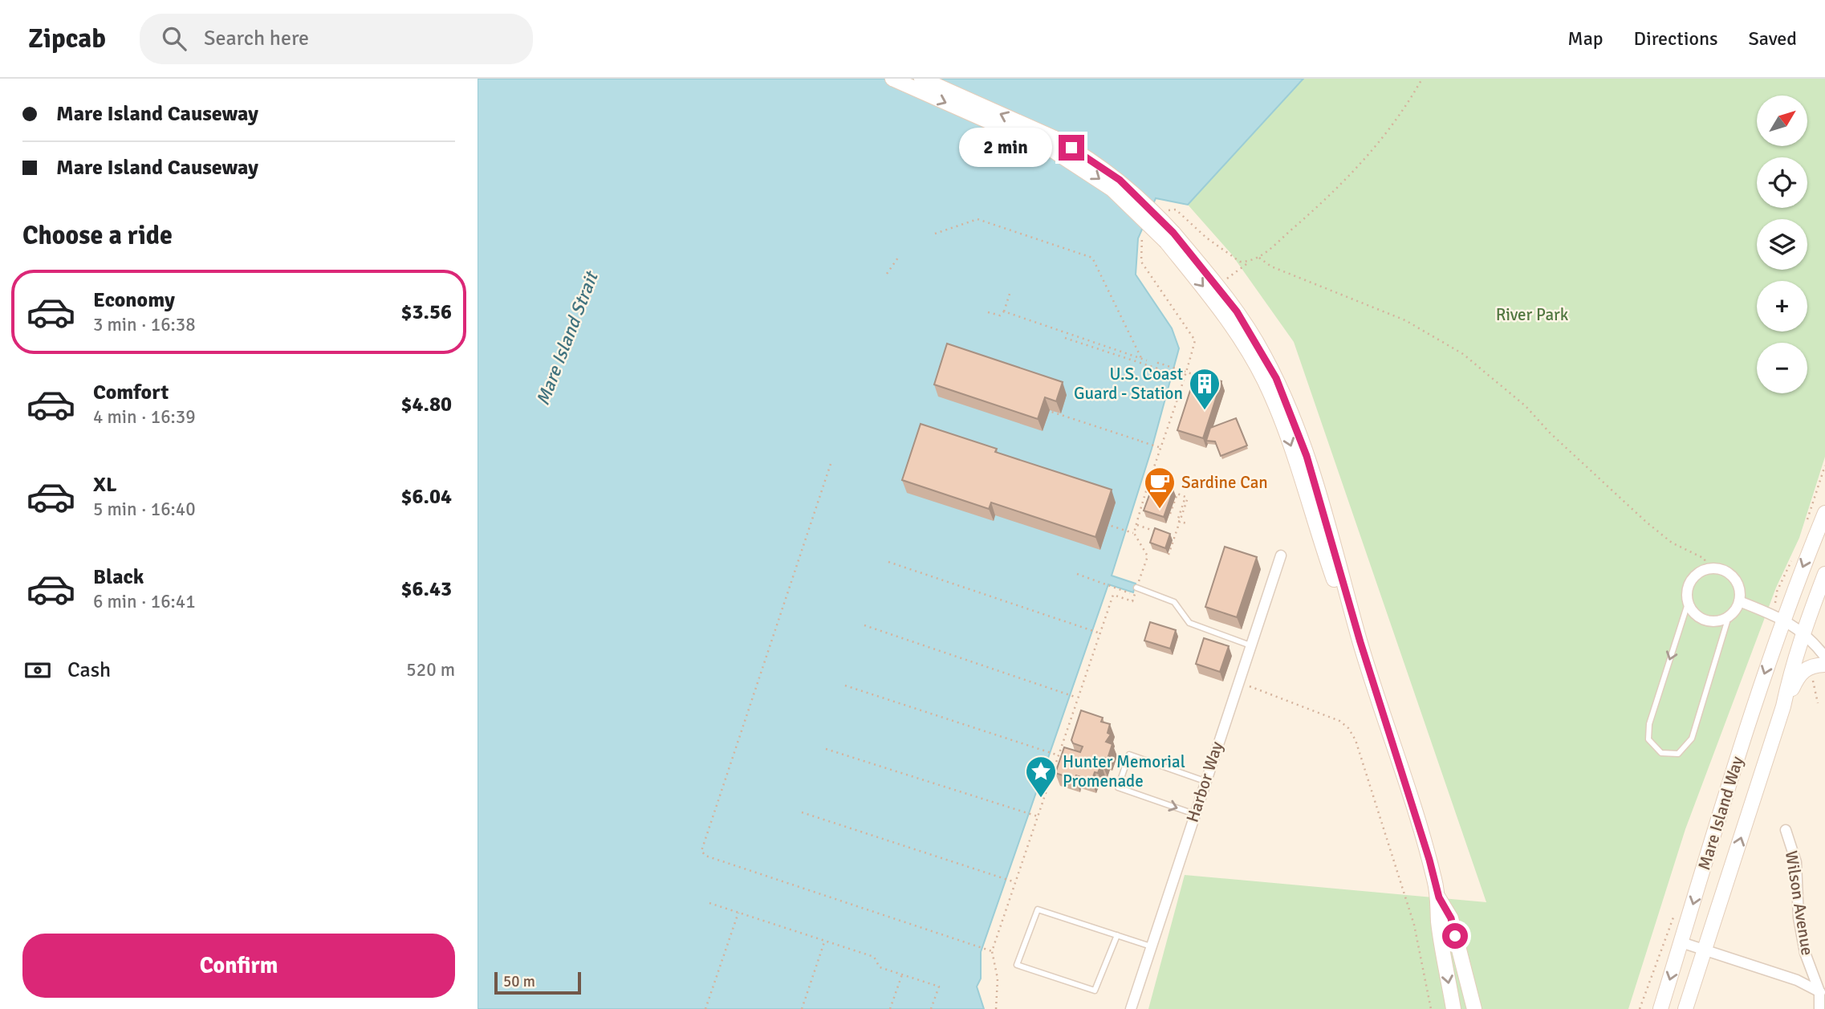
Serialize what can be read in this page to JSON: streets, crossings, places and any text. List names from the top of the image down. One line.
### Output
{"streets":{"main road":["Mare Island Way"],"street":["Harbor Way","Wilson Avenue"]},"water":["Mare Island Strait"],"parks":["River Park"],"places":{"building":["U.S. Coast Guard - Station"],"cafe":["Sardine Can"],"place":["Hunter Memorial Promenade"]},"scale_bar":"50 m","north":"top right","page":{"header":"Zipcab","search":"Search here","nav":["Map","Directions","Saved"],"banner":["Mare Island Causeway","Mare Island Causeway"],"map_buttons":["+","−"],"bubble":"2 min","heading":"Choose a ride","list":[{"name":"Economy","note":"3 min · 16:38","value":"$3.56"},{"name":"Comfort","note":"4 min · 16:39","value":"$4.80"},{"name":"XL","note":"5 min · 16:40","value":"$6.04"},{"name":"Black","note":"6 min · 16:41","value":"$6.43"}],"pay":["Cash","520 m"],"buttons":"Confirm","scale":"50 m"}}
